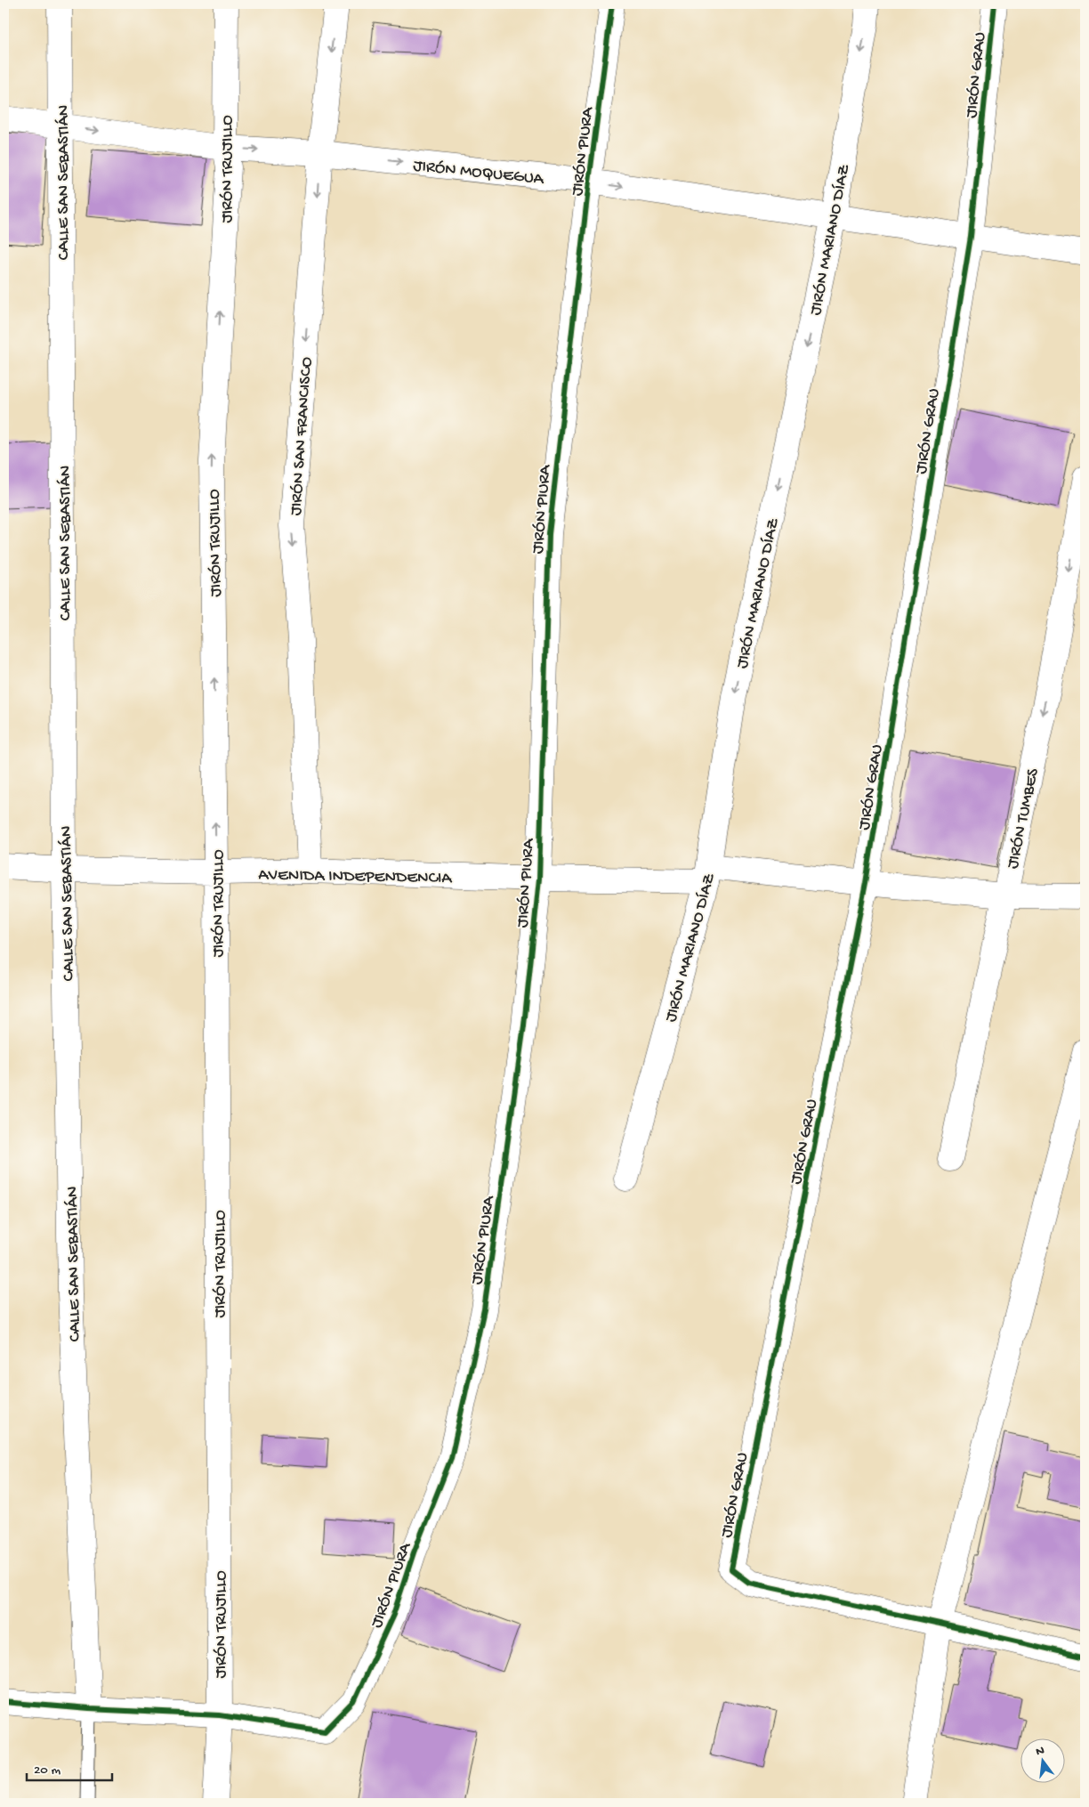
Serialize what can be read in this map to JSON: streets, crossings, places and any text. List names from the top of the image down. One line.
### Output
{"streets":{"street":["JIRÓN GRAU","JIRÓN PIURA","JIRÓN TRUJILLO","JIRÓN MOQUEGUA","CALLE SAN SEBASTIÁN","JIRÓN MARIANO DÍAZ","JIRÓN SAN FRANCISCO","JIRÓN TUMBES","AVENIDA INDEPENDENCIA"]},"crossings":[["JIRÓN GRAU","JIRÓN MOQUEGUA"],["JIRÓN GRAU","AVENIDA INDEPENDENCIA"],["JIRÓN PIURA","JIRÓN TRUJILLO"],["JIRÓN PIURA","JIRÓN MOQUEGUA"],["JIRÓN PIURA","AVENIDA INDEPENDENCIA"],["JIRÓN TRUJILLO","JIRÓN MOQUEGUA"],["JIRÓN TRUJILLO","AVENIDA INDEPENDENCIA"],["JIRÓN MOQUEGUA","CALLE SAN SEBASTIÁN"],["JIRÓN MOQUEGUA","JIRÓN MARIANO DÍAZ"],["JIRÓN MOQUEGUA","JIRÓN SAN FRANCISCO"],["CALLE SAN SEBASTIÁN","AVENIDA INDEPENDENCIA"],["JIRÓN MARIANO DÍAZ","AVENIDA INDEPENDENCIA"],["JIRÓN SAN FRANCISCO","AVENIDA INDEPENDENCIA"],["JIRÓN TUMBES","AVENIDA INDEPENDENCIA"]],"one_way":["JIRÓN TRUJILLO","JIRÓN MOQUEGUA","JIRÓN MARIANO DÍAZ","JIRÓN SAN FRANCISCO","JIRÓN TUMBES"],"scale_bar":"20 m","north":"top"}
